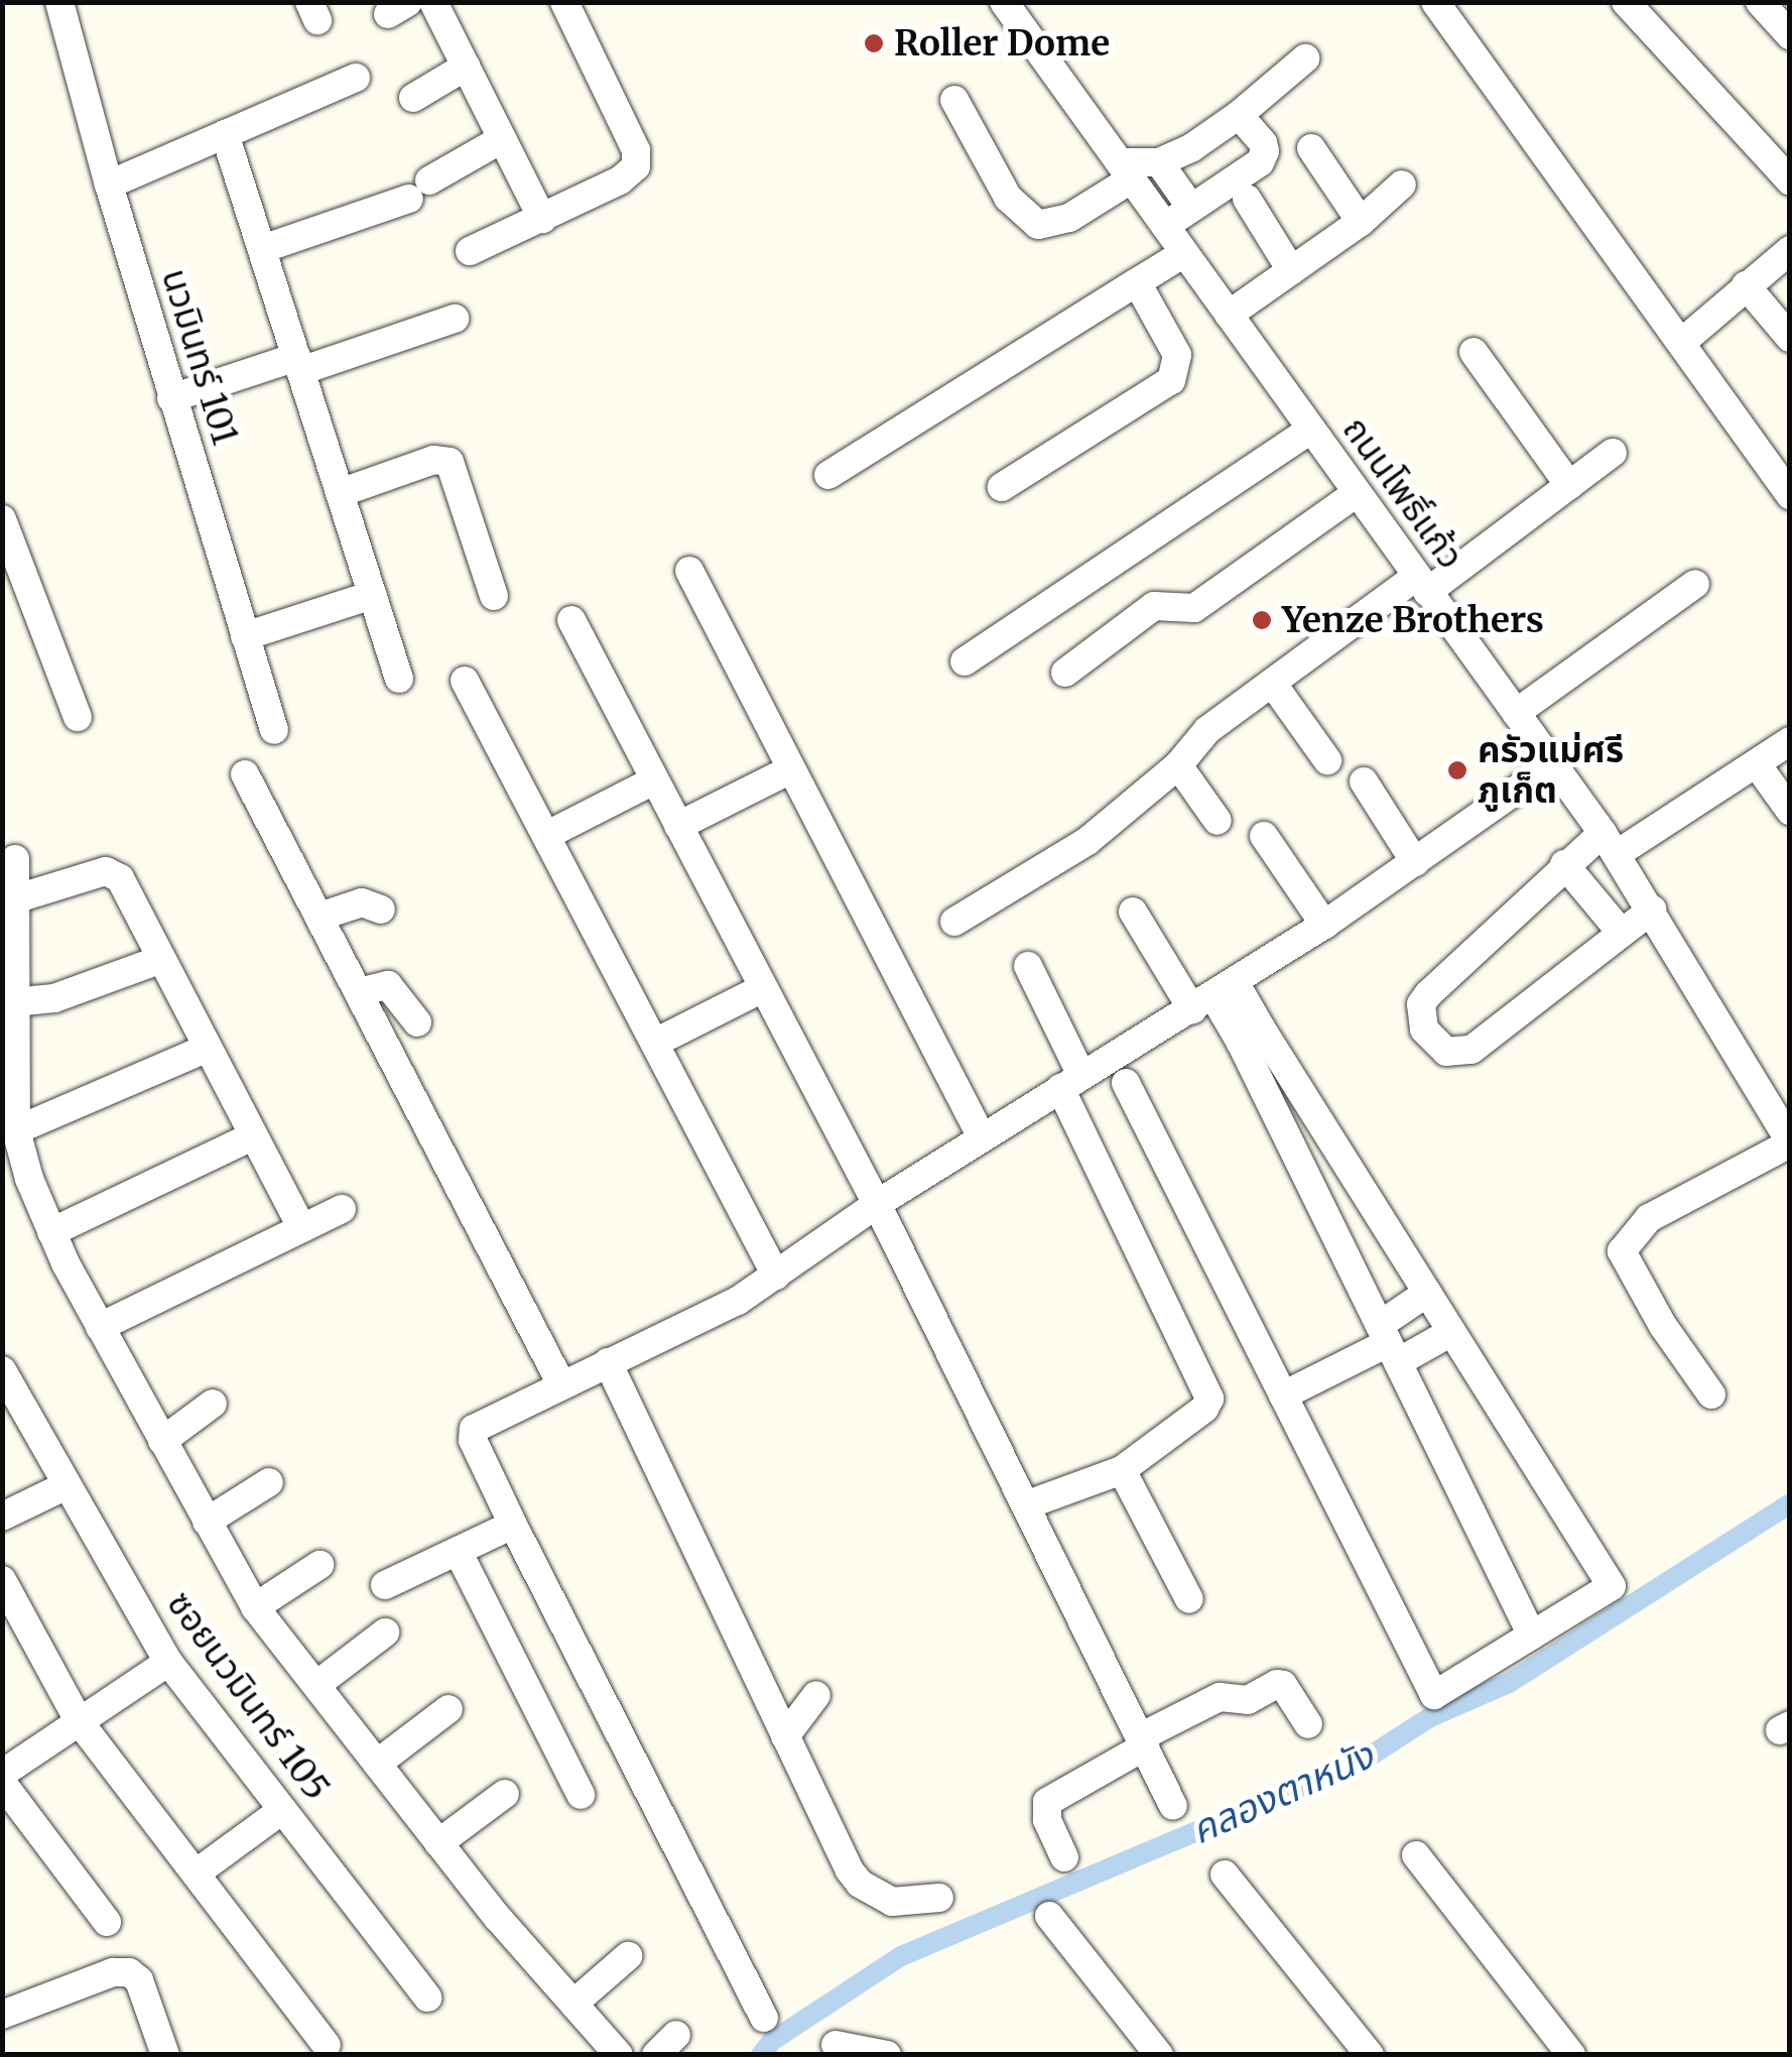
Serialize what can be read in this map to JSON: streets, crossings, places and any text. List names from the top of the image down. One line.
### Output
{"streets":{"street":["นวมินทร์ 101","ถนนโพธิ์แก้ว","ซอยนวมินทร์ 105"]},"water":["คลองตาหนัง"],"places":["Roller Dome","Yenze Brothers","ครัวแม่ศรี ภูเก็ต"]}
